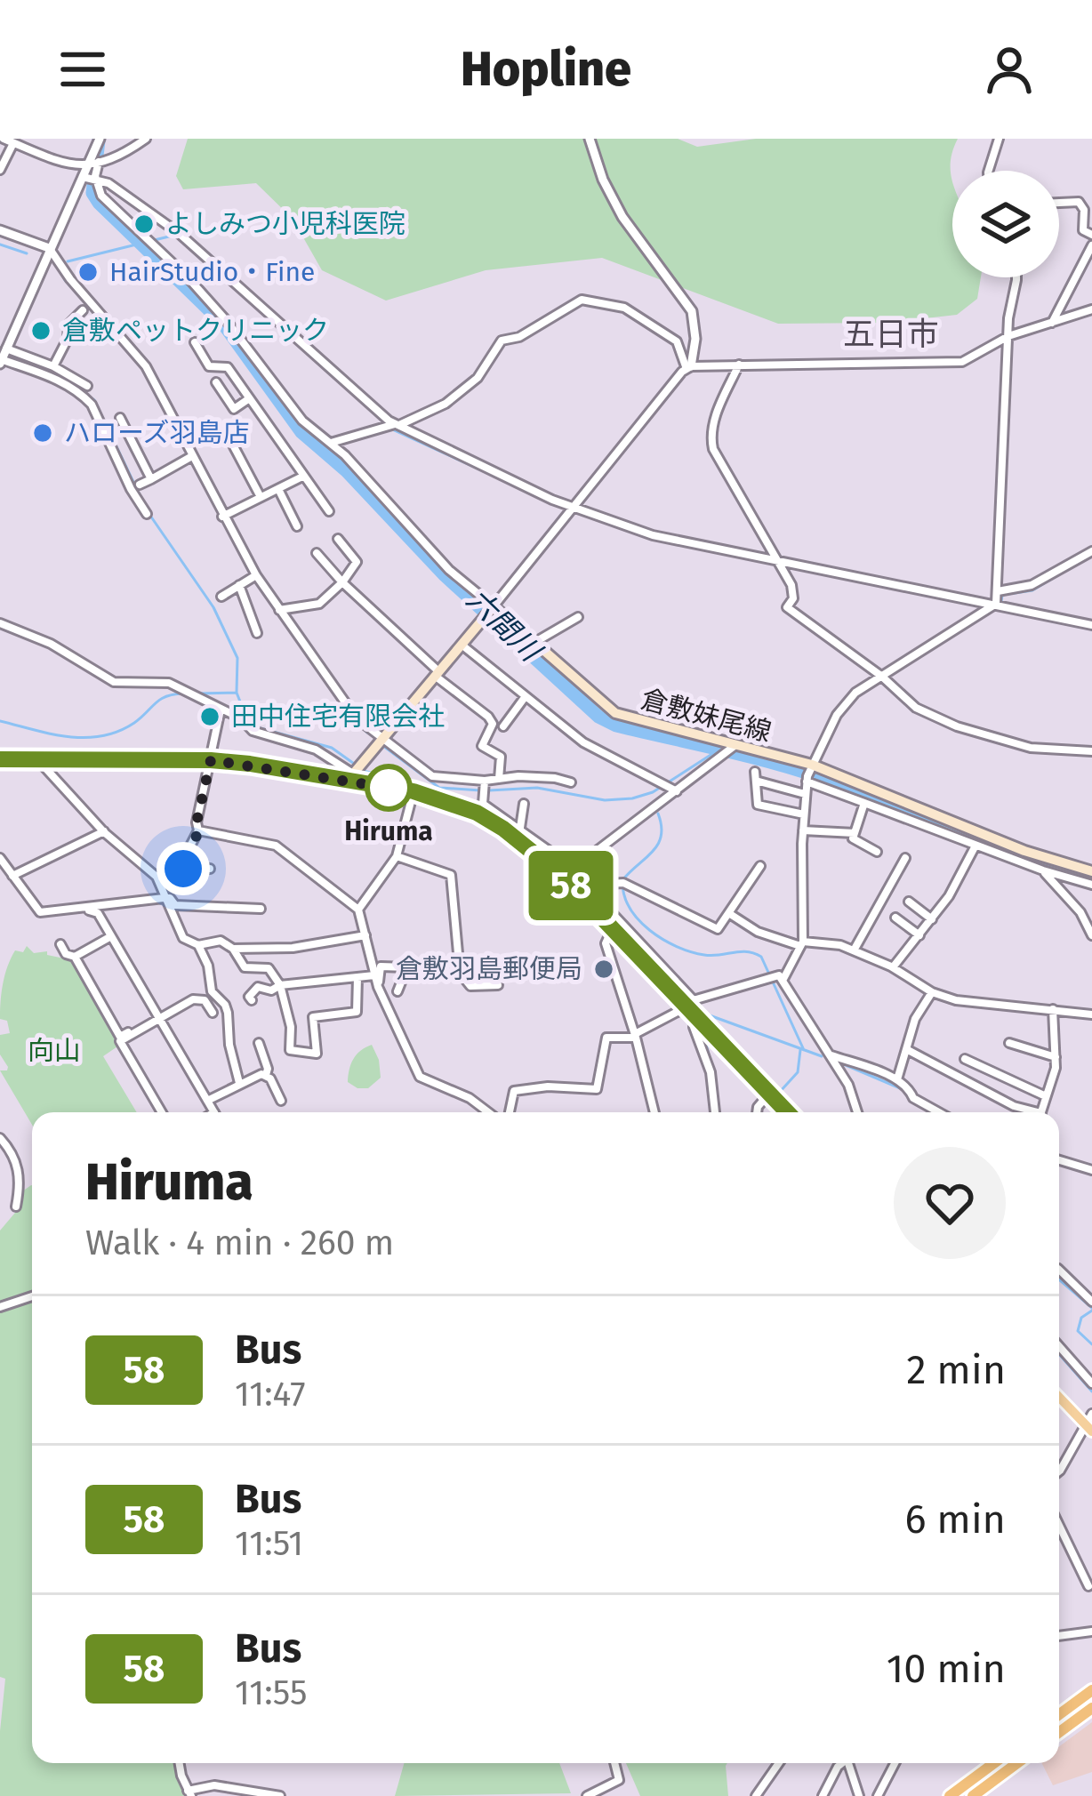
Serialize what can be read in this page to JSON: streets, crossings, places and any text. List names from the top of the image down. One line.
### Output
{"streets":{"main road":["倉敷妹尾線"]},"districts":["五日市"],"water":["六間川"],"parks":["向山"],"places":["よしみつ小児科医院","HairStudio・Fine","倉敷ペットクリニック","ハローズ羽島店","田中住宅有限会社","Hiruma","倉敷羽島郵便局"],"lines":["bus line 58"],"page":{"header":"Hopline","on_map":"58","heading":["Hiruma","Walk · 4 min · 260 m"],"list":[{"mark":"58","name":"Bus","note":"11:47","value":"2 min"},{"mark":"58","name":"Bus","note":"11:51","value":"6 min"},{"mark":"58","name":"Bus","note":"11:55","value":"10 min"}]}}
